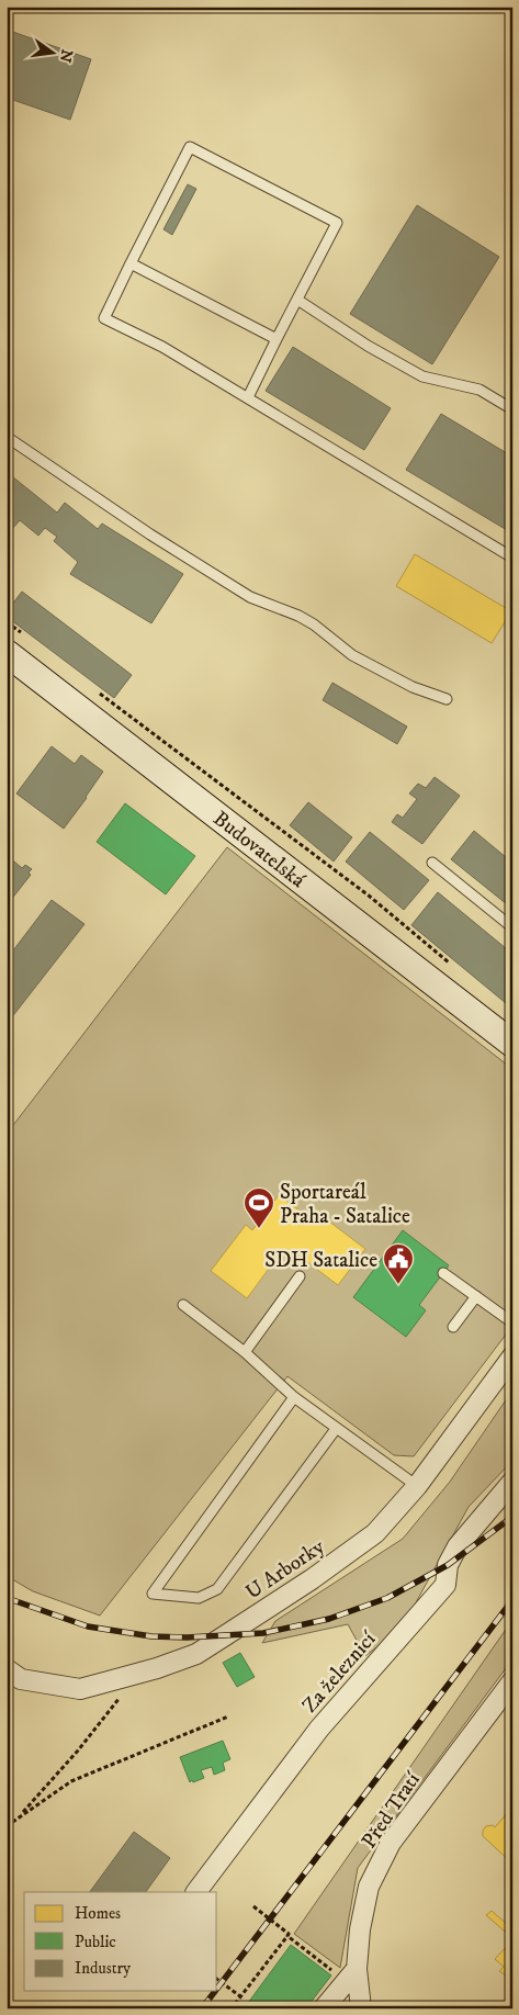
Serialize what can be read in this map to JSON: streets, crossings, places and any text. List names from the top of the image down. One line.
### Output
{"streets":{"street":["Budovatelská","U Arborky","Za železnicí","Před Tratí"]},"places":{"sports":["Sportareál Praha - Satalice"],"public building":["SDH Satalice"]},"legend":["Homes","Public","Industry"],"north":"right"}
